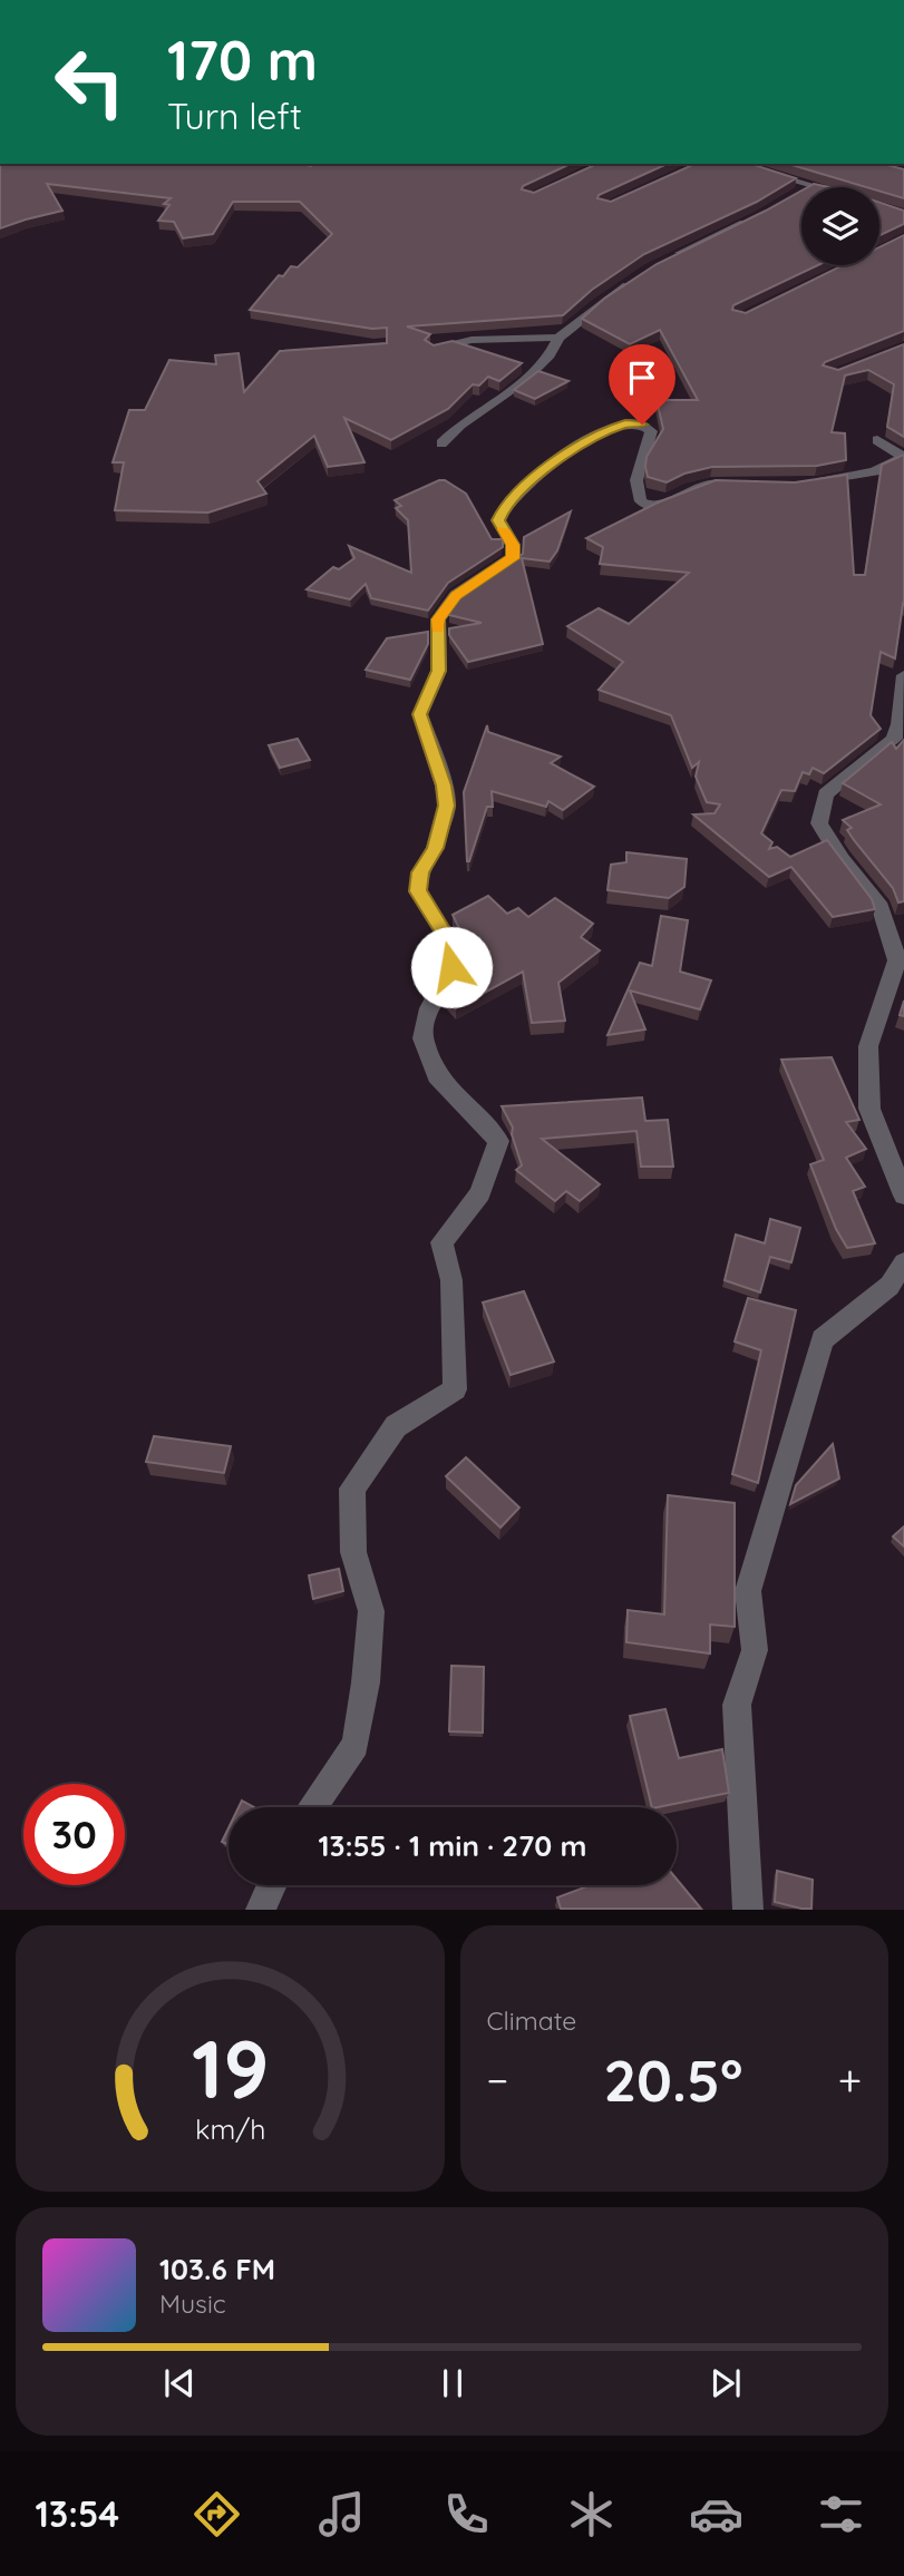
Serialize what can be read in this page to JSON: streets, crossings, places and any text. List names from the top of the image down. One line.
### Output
{"page":{"turn":["170 m","Turn left"],"limit":"30","trip":"13:55 · 1 min · 270 m","tile":"Climate","heat":["−","20.5°","+"],"song":["103.6 FM","Music"],"tabs":"13:54","gauge":["19","km/h"]}}
